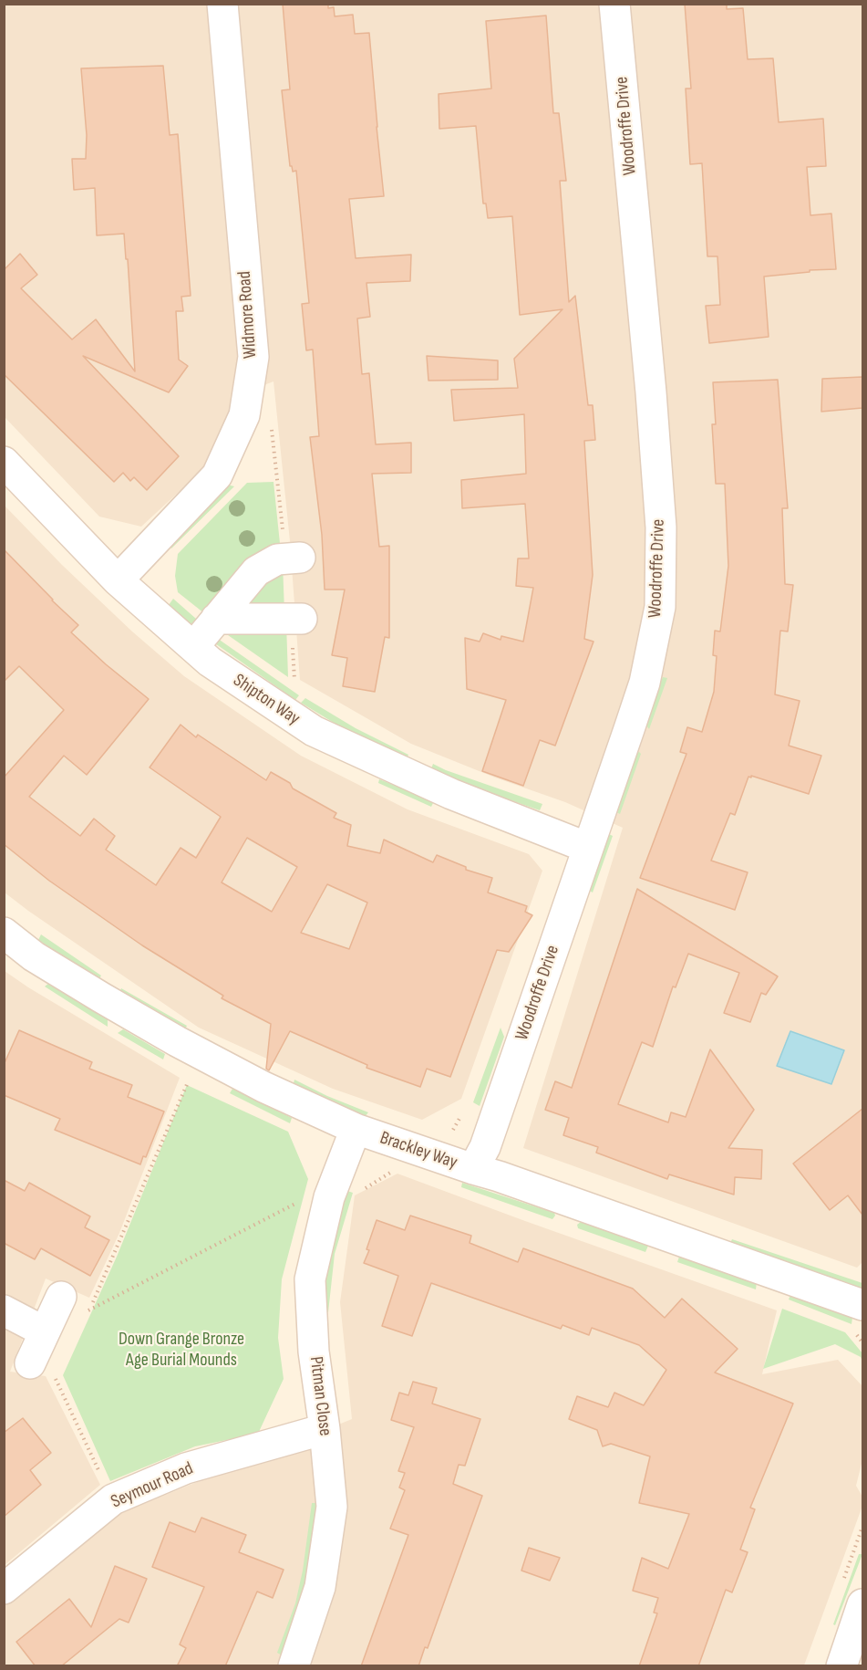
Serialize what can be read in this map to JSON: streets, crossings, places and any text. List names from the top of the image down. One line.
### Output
{"streets":{"street":["Woodroffe Drive","Widmore Road","Shipton Way","Brackley Way","Pitman Close","Seymour Road"]},"crossings":[["Woodroffe Drive","Shipton Way"],["Woodroffe Drive","Brackley Way"],["Widmore Road","Shipton Way"],["Brackley Way","Pitman Close"],["Pitman Close","Seymour Road"]],"parks":["Down Grange Bronze Age Burial Mounds"]}
